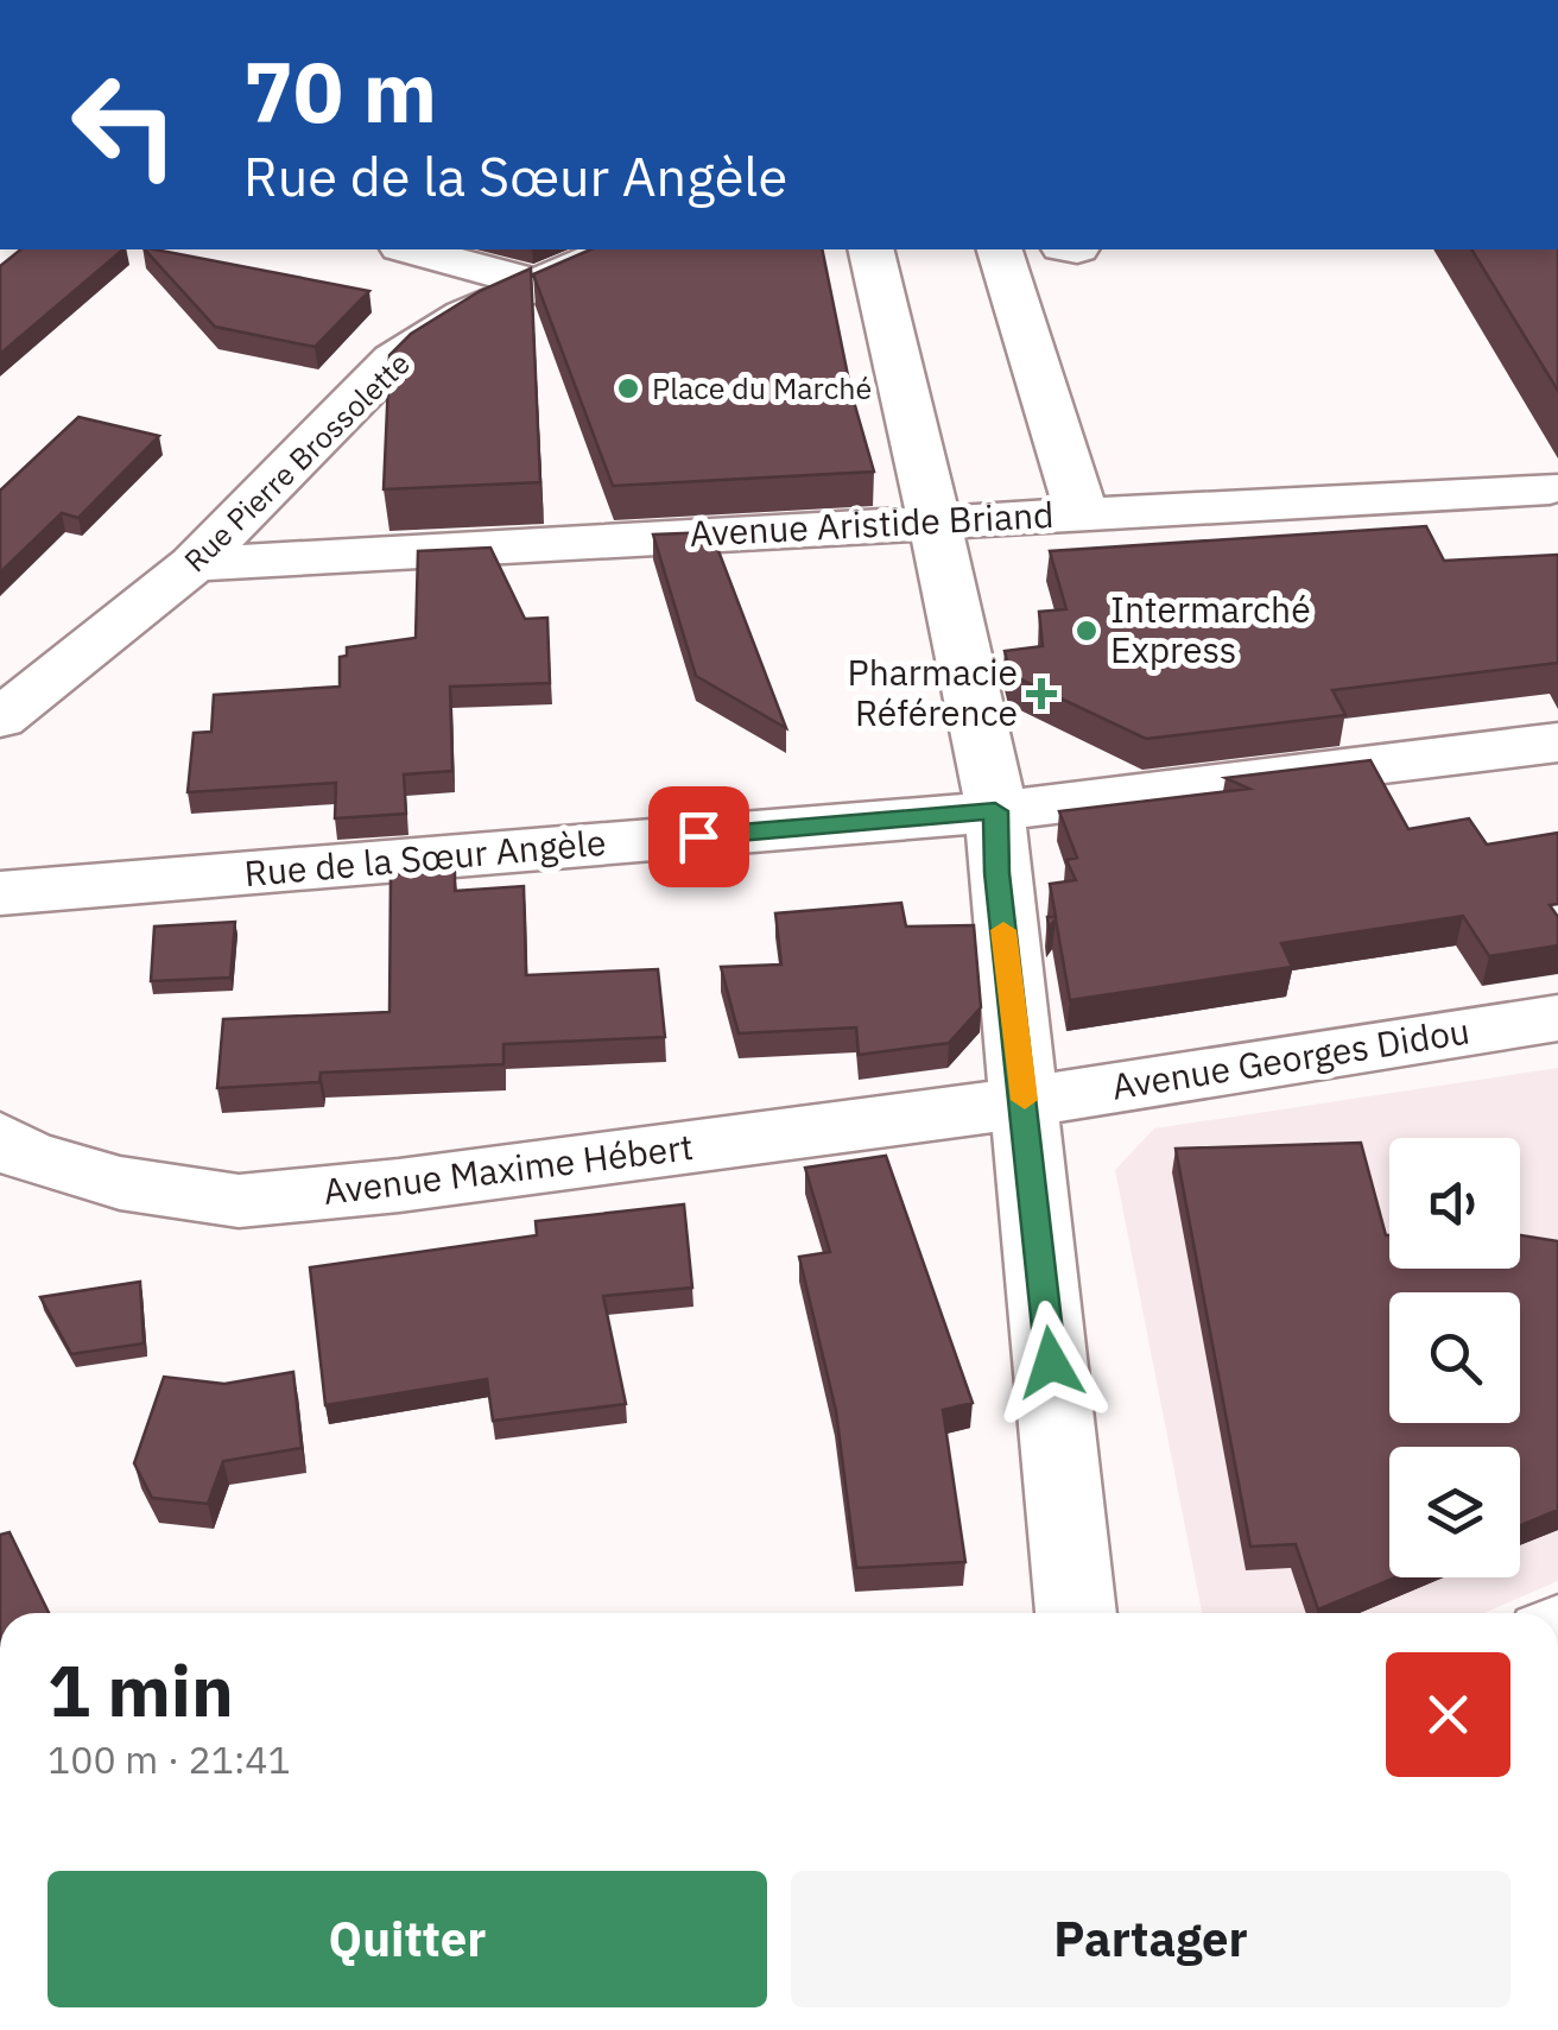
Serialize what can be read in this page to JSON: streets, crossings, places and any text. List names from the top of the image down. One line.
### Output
{"streets":{"street":["Rue Pierre Brossolette","Avenue Aristide Briand","Rue de la Sœur Angèle","Avenue Georges Didou","Avenue Maxime Hébert"]},"crossings":[["Rue Pierre Brossolette","Avenue Aristide Briand"],["Avenue Georges Didou","Avenue Maxime Hébert"]],"places":{"other":["Place du Marché","Intermarché Express"],"health":["Pharmacie Référence"]},"page":{"turn":["70 m","Rue de la Sœur Angèle"],"heading":["1 min","100 m · 21:41"],"buttons":["Quitter","Partager"]}}
